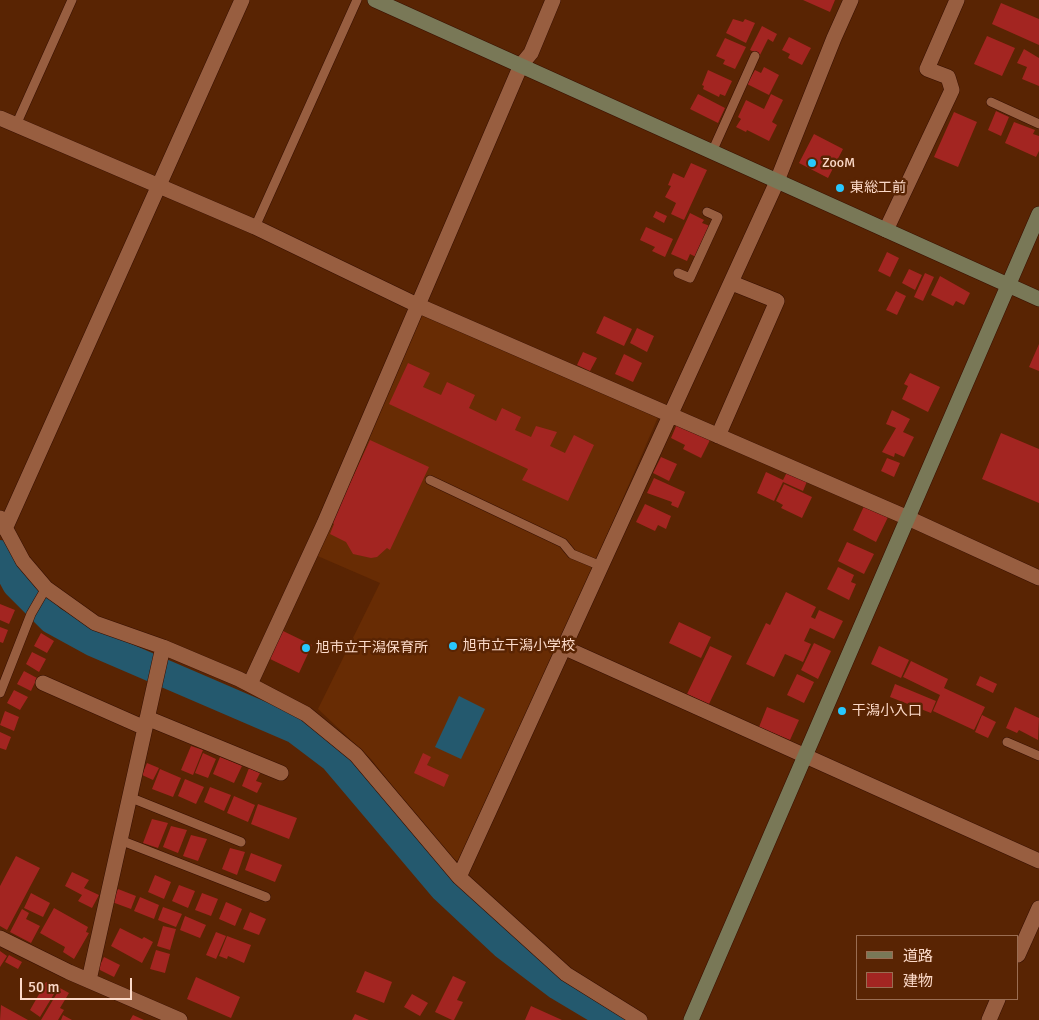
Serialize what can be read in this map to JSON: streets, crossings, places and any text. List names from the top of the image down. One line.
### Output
{"places":["ZooM","東総工前","旭市立干潟小学校","旭市立干潟保育所","干潟小入口"],"legend":["道路","建物"],"scale_bar":"50 m"}
